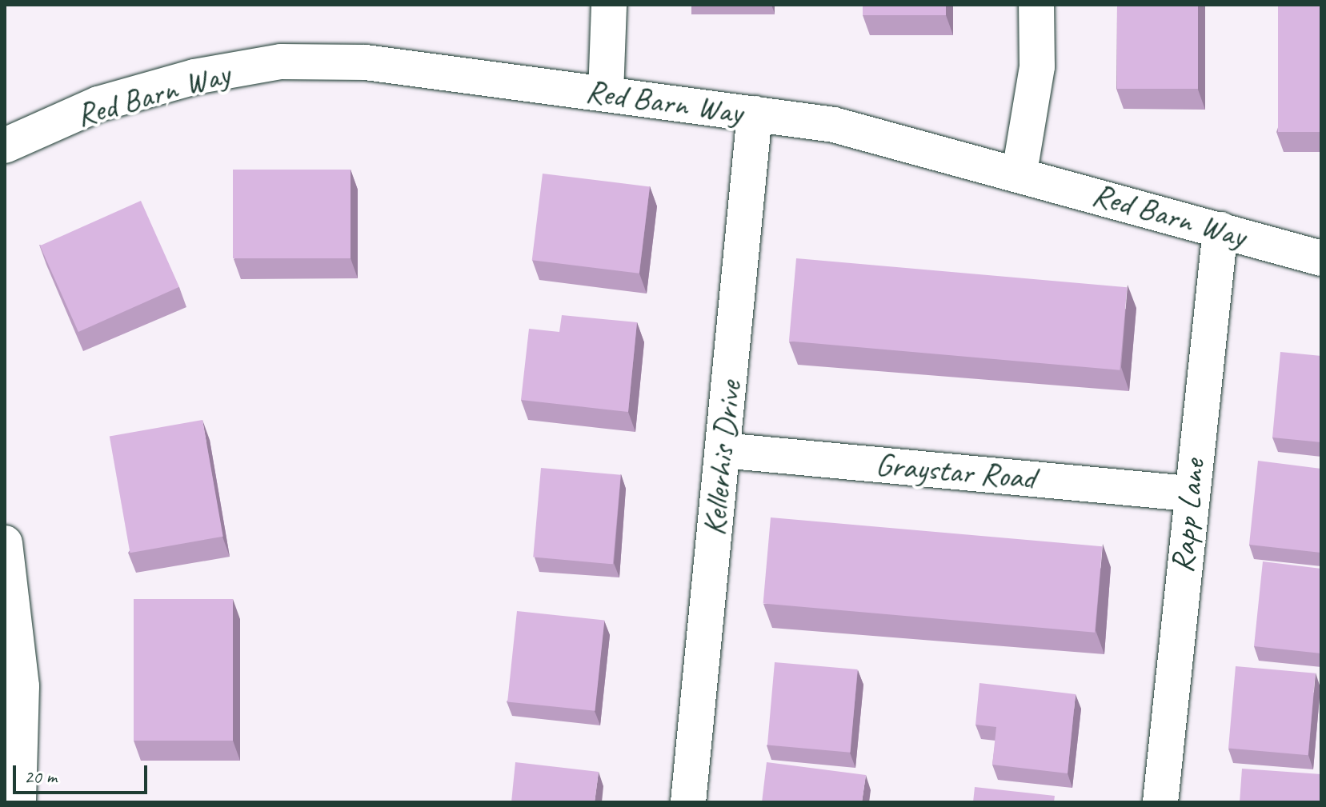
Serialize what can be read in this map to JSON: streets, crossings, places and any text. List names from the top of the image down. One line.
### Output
{"streets":{"street":["Red Barn Way","Kellerhis Drive","Graystar Road","Rapp Lane"]},"crossings":[["Red Barn Way","Kellerhis Drive"],["Red Barn Way","Rapp Lane"],["Kellerhis Drive","Graystar Road"],["Graystar Road","Rapp Lane"]],"scale_bar":"20 m"}
